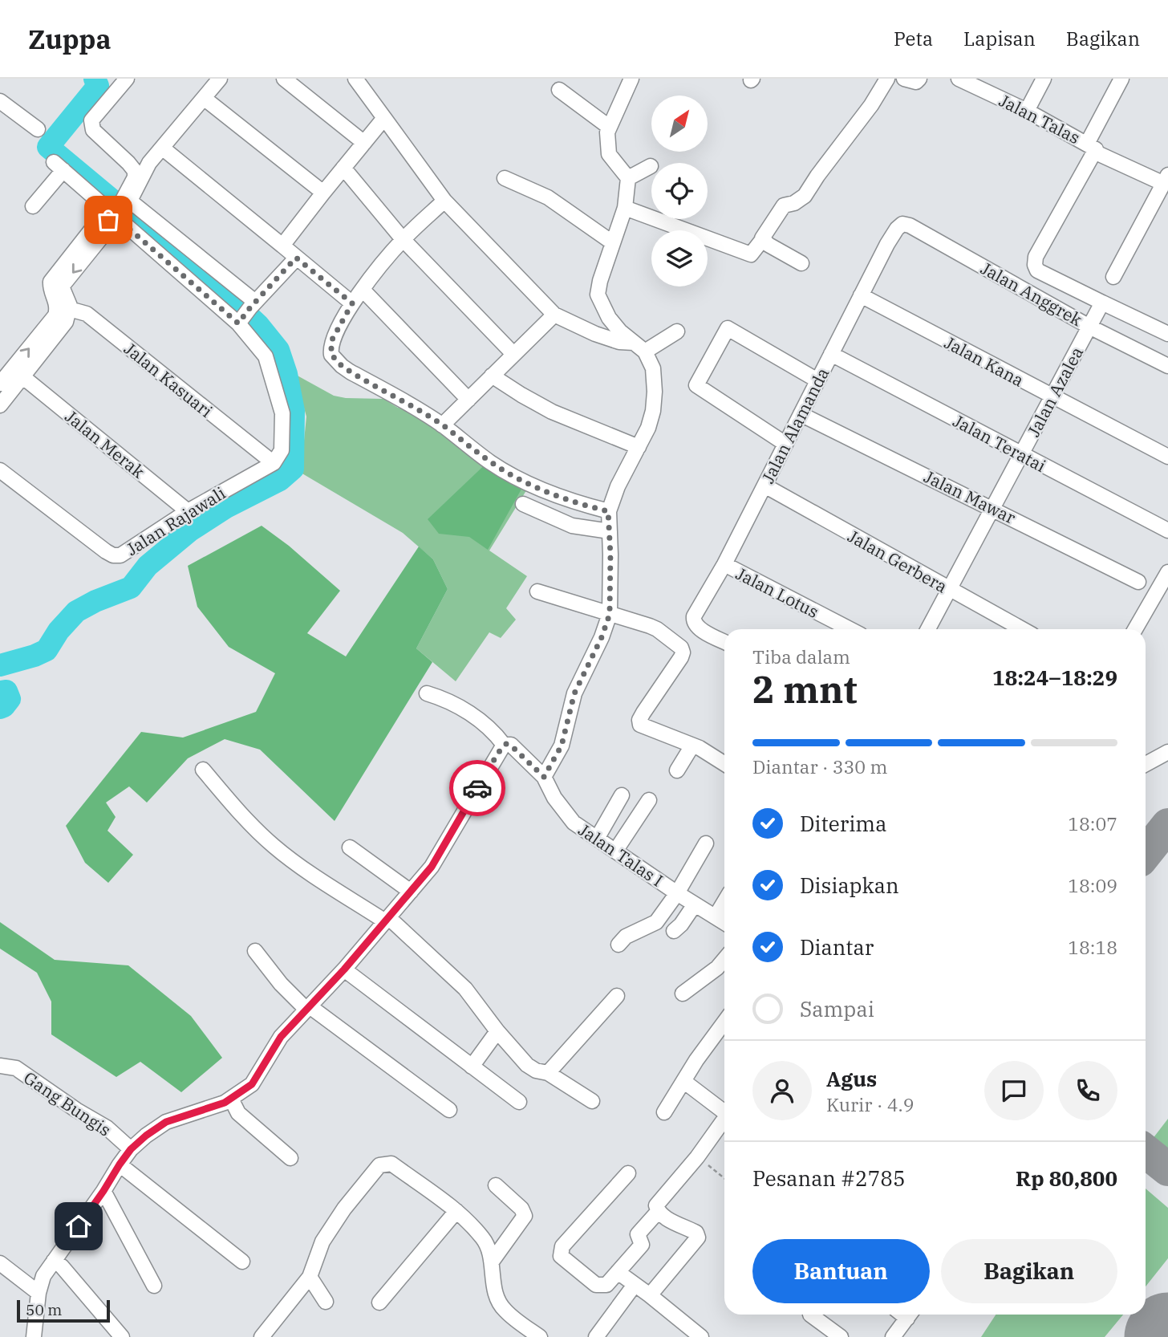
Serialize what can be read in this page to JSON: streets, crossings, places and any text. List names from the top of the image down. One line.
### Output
{"streets":{"street":["Jalan Talas","Jalan Anggrek","Jalan Kana","Jalan Kasuari","Jalan Azalea","Jalan Alamanda","Jalan Teratai","Jalan Merak","Jalan Mawar","Jalan Rajawali","Jalan Gerbera","Jalan Lotus","Jalan Talas I","Gang Bungis"]},"crossings":[["Jalan Anggrek","Jalan Azalea"],["Jalan Anggrek","Jalan Alamanda"],["Jalan Kana","Jalan Azalea"],["Jalan Kana","Jalan Alamanda"],["Jalan Kasuari","Jalan Rajawali"],["Jalan Azalea","Jalan Teratai"],["Jalan Azalea","Jalan Mawar"],["Jalan Azalea","Jalan Gerbera"],["Jalan Alamanda","Jalan Teratai"],["Jalan Alamanda","Jalan Mawar"],["Jalan Alamanda","Jalan Gerbera"],["Jalan Alamanda","Jalan Lotus"],["Jalan Merak","Jalan Rajawali"]],"scale_bar":"50 m","north":"top right","page":{"header":"Zuppa","nav":["Peta","Lapisan","Bagikan"],"heading":["2 mnt","Tiba dalam","18:24–18:29"],"panel":["Agus","Kurir · 4.9","Pesanan #2785","Rp 80,800"],"bar":"Diantar · 330 m","list":[["Diterima","18:07"],["Disiapkan","18:09"],["Diantar","18:18"],"Sampai"],"buttons":["Bantuan","Bagikan"],"scale":"50 m"}}
